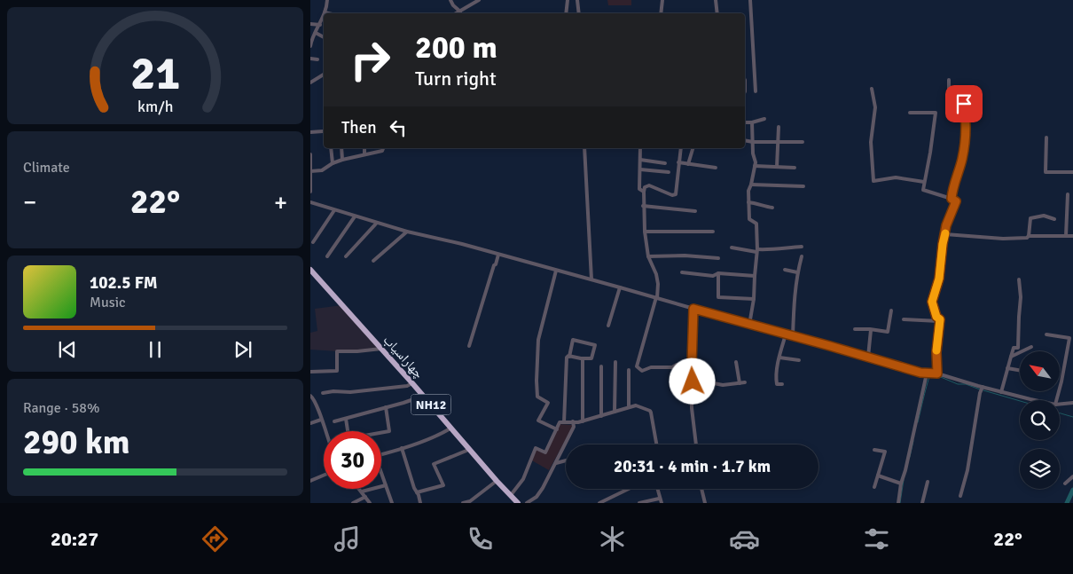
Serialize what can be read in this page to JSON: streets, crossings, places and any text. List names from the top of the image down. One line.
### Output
{"streets":{"highway":["چهاراسیاب","NH12"]},"north":"top left","page":{"turn":["200 m","Turn right"],"then":"Then","tile":["Climate",["Range · 58%","290 km"]],"heat":["−","22°","+"],"song":["102.5 FM","Music"],"limit":"30","trip":"20:31 · 4 min · 1.7 km","tabs":["20:27","22°"],"gauge":["21","km/h"]}}
